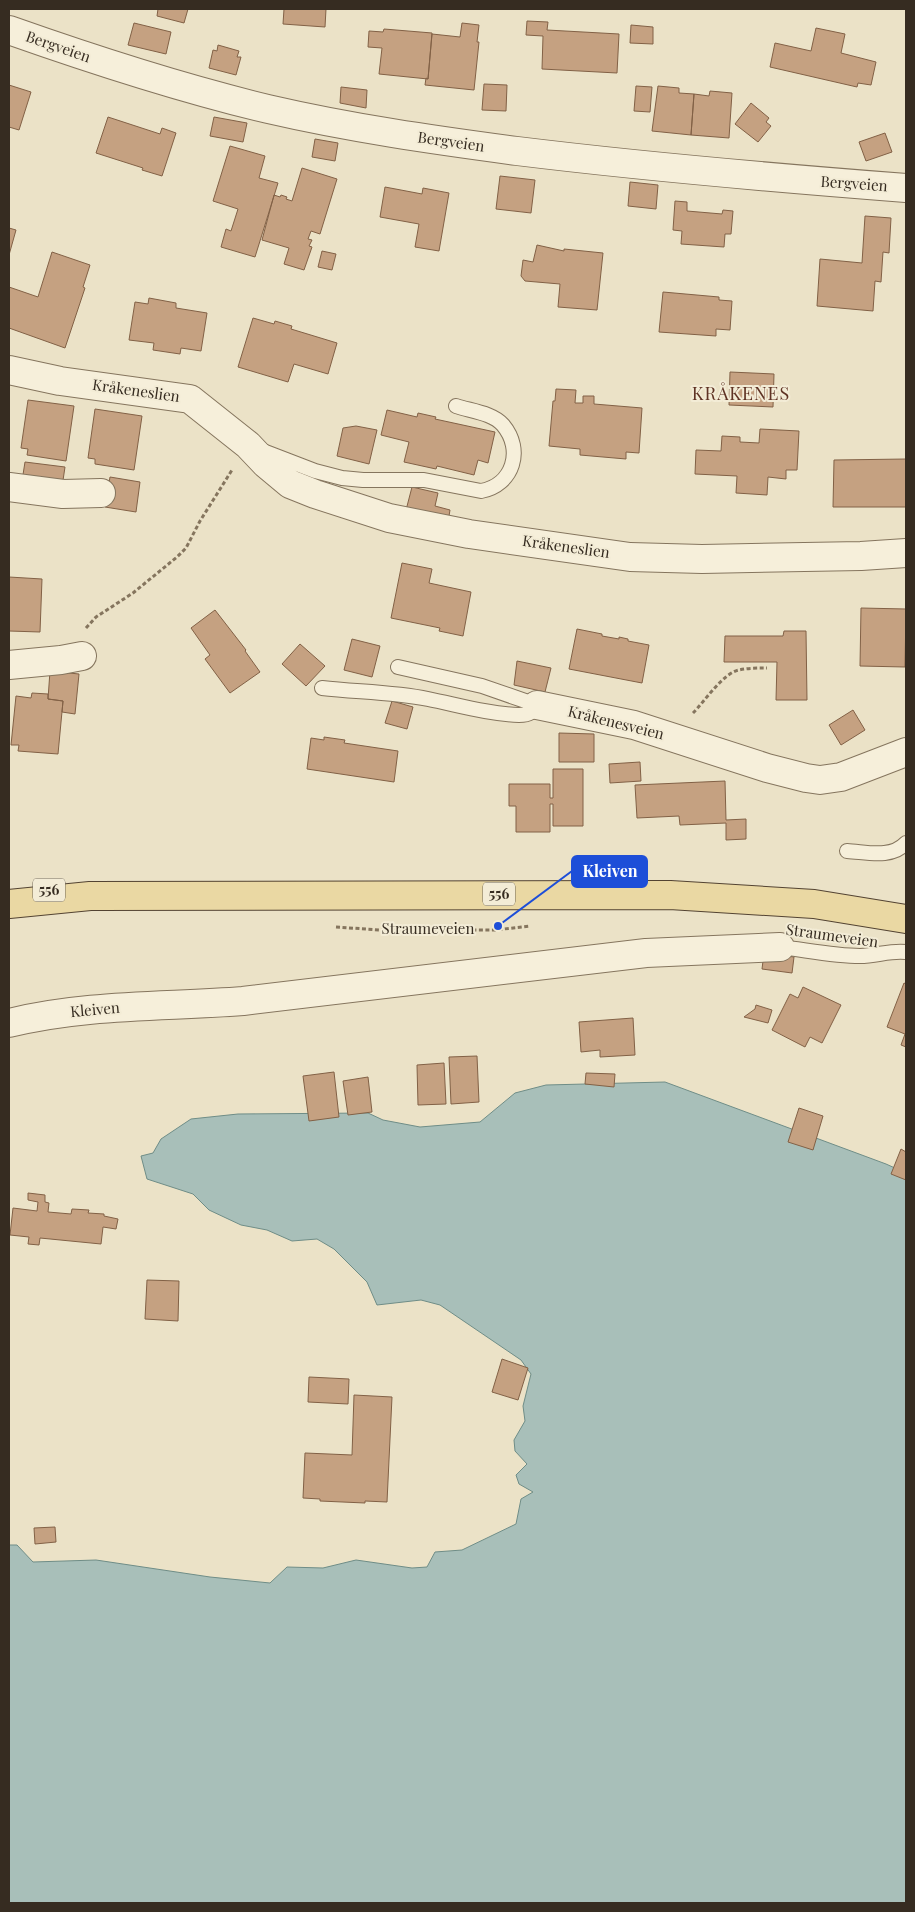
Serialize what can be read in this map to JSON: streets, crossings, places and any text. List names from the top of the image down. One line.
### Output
{"streets":{"main road":["556","Straumeveien"],"street":["Bergveien","Kråkeneslien","Kråkenesveien","Kleiven"]},"districts":["KRÅKENES"],"places":["Kleiven"]}
